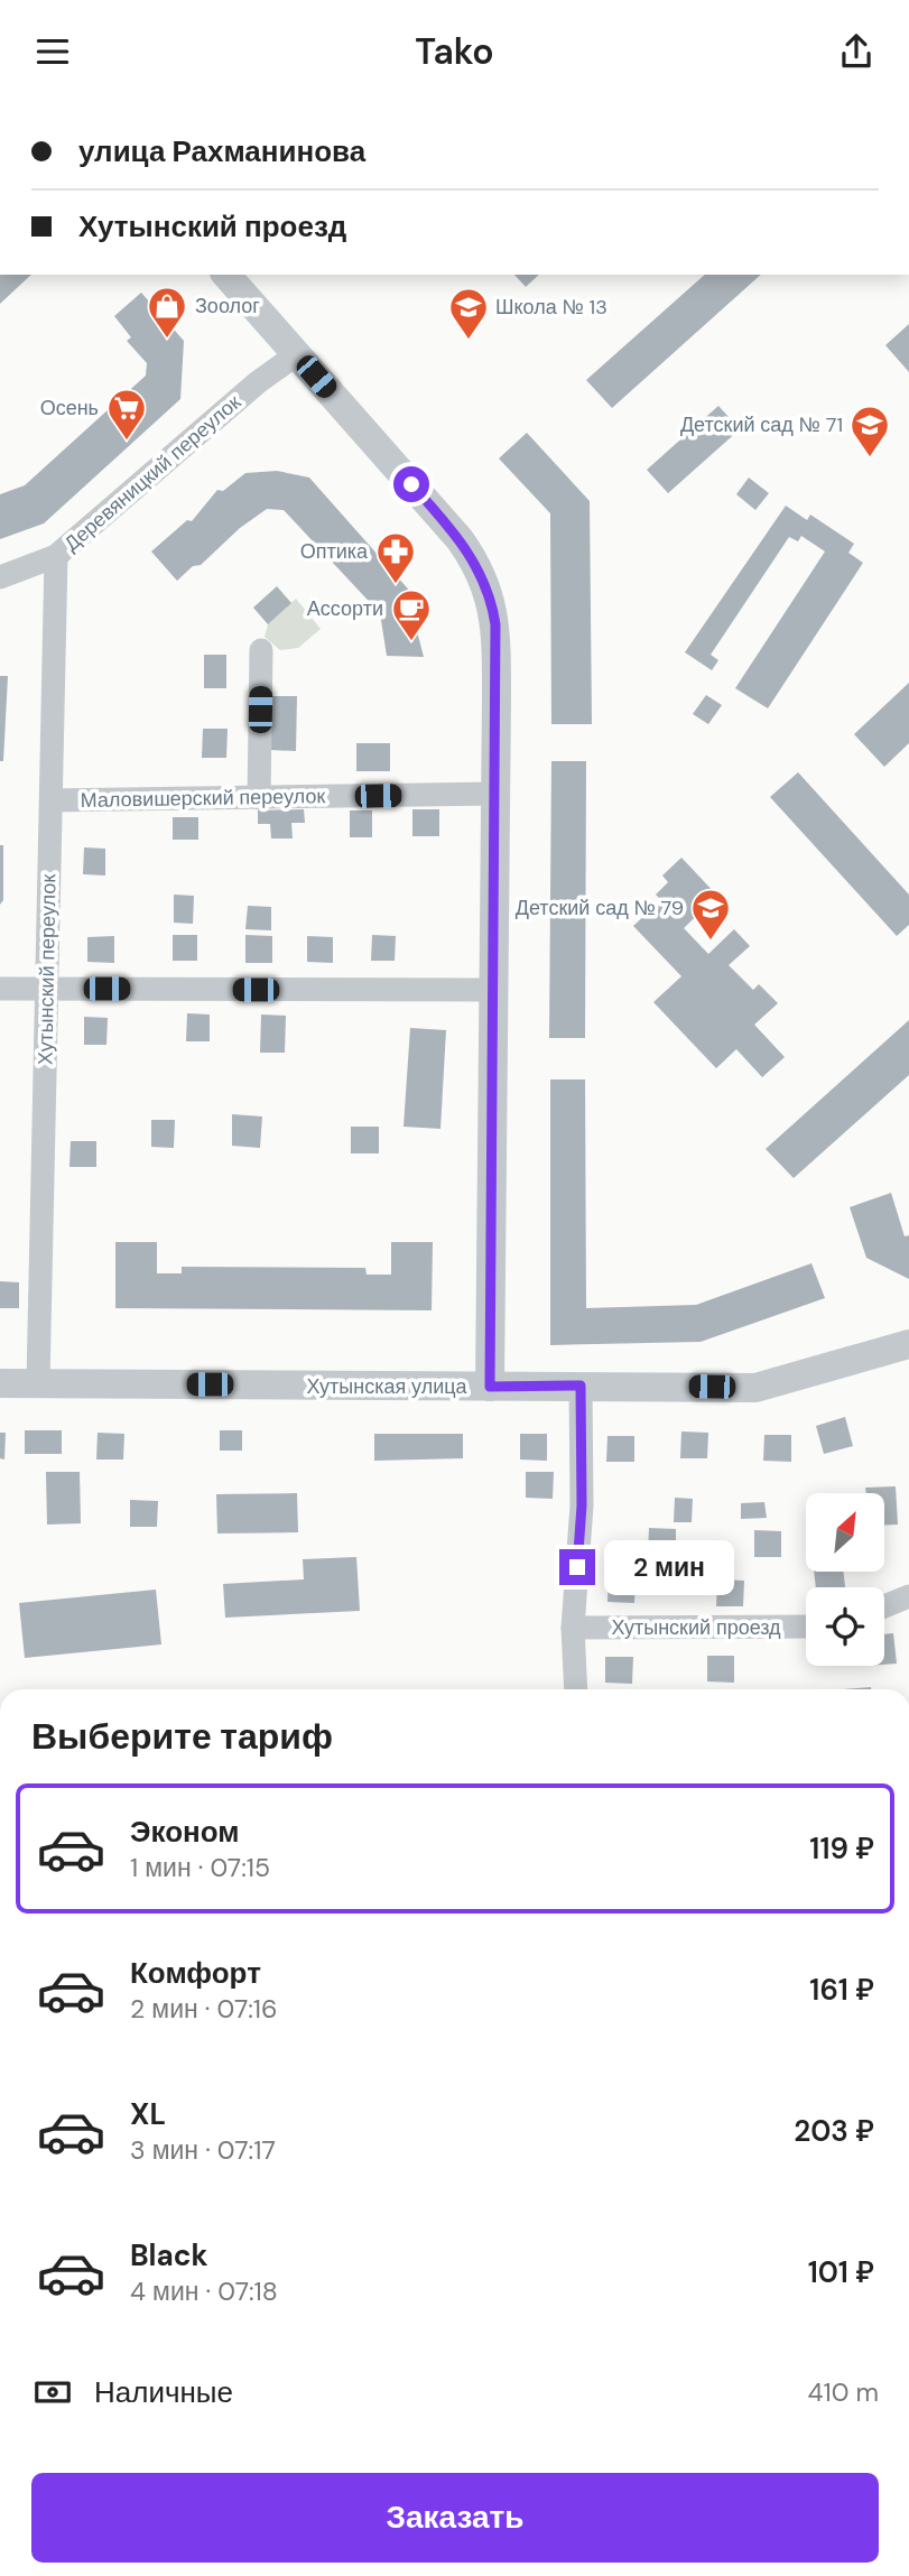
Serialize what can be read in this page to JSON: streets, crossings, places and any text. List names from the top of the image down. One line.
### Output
{"streets":{"street":["Деревяницкий переулок","Маловишерский переулок","Хутынский переулок","Хутынская улица","Хутынский проезд"]},"crossings":[["Деревяницкий переулок","Хутынский переулок"],["Маловишерский переулок","Хутынский переулок"],["Хутынский переулок","Хутынская улица"]],"places":{"shop":["Зоолог"],"school or university":["Школа № 13","Детский сад № 71","Детский сад № 79"],"supermarket":["Осень"],"pharmacy":["Оптика"],"cafe":["Ассорти"]},"north":"top right","page":{"header":"Tako","banner":["улица Рахманинова","Хутынский проезд"],"bubble":"2 мин","heading":"Выберите тариф","list":[{"name":"Эконом","note":"1 мин · 07:15","value":"119 ₽"},{"name":"Комфорт","note":"2 мин · 07:16","value":"161 ₽"},{"name":"XL","note":"3 мин · 07:17","value":"203 ₽"},{"name":"Black","note":"4 мин · 07:18","value":"101 ₽"}],"pay":["Наличные","410 m"],"buttons":"Заказать"}}
